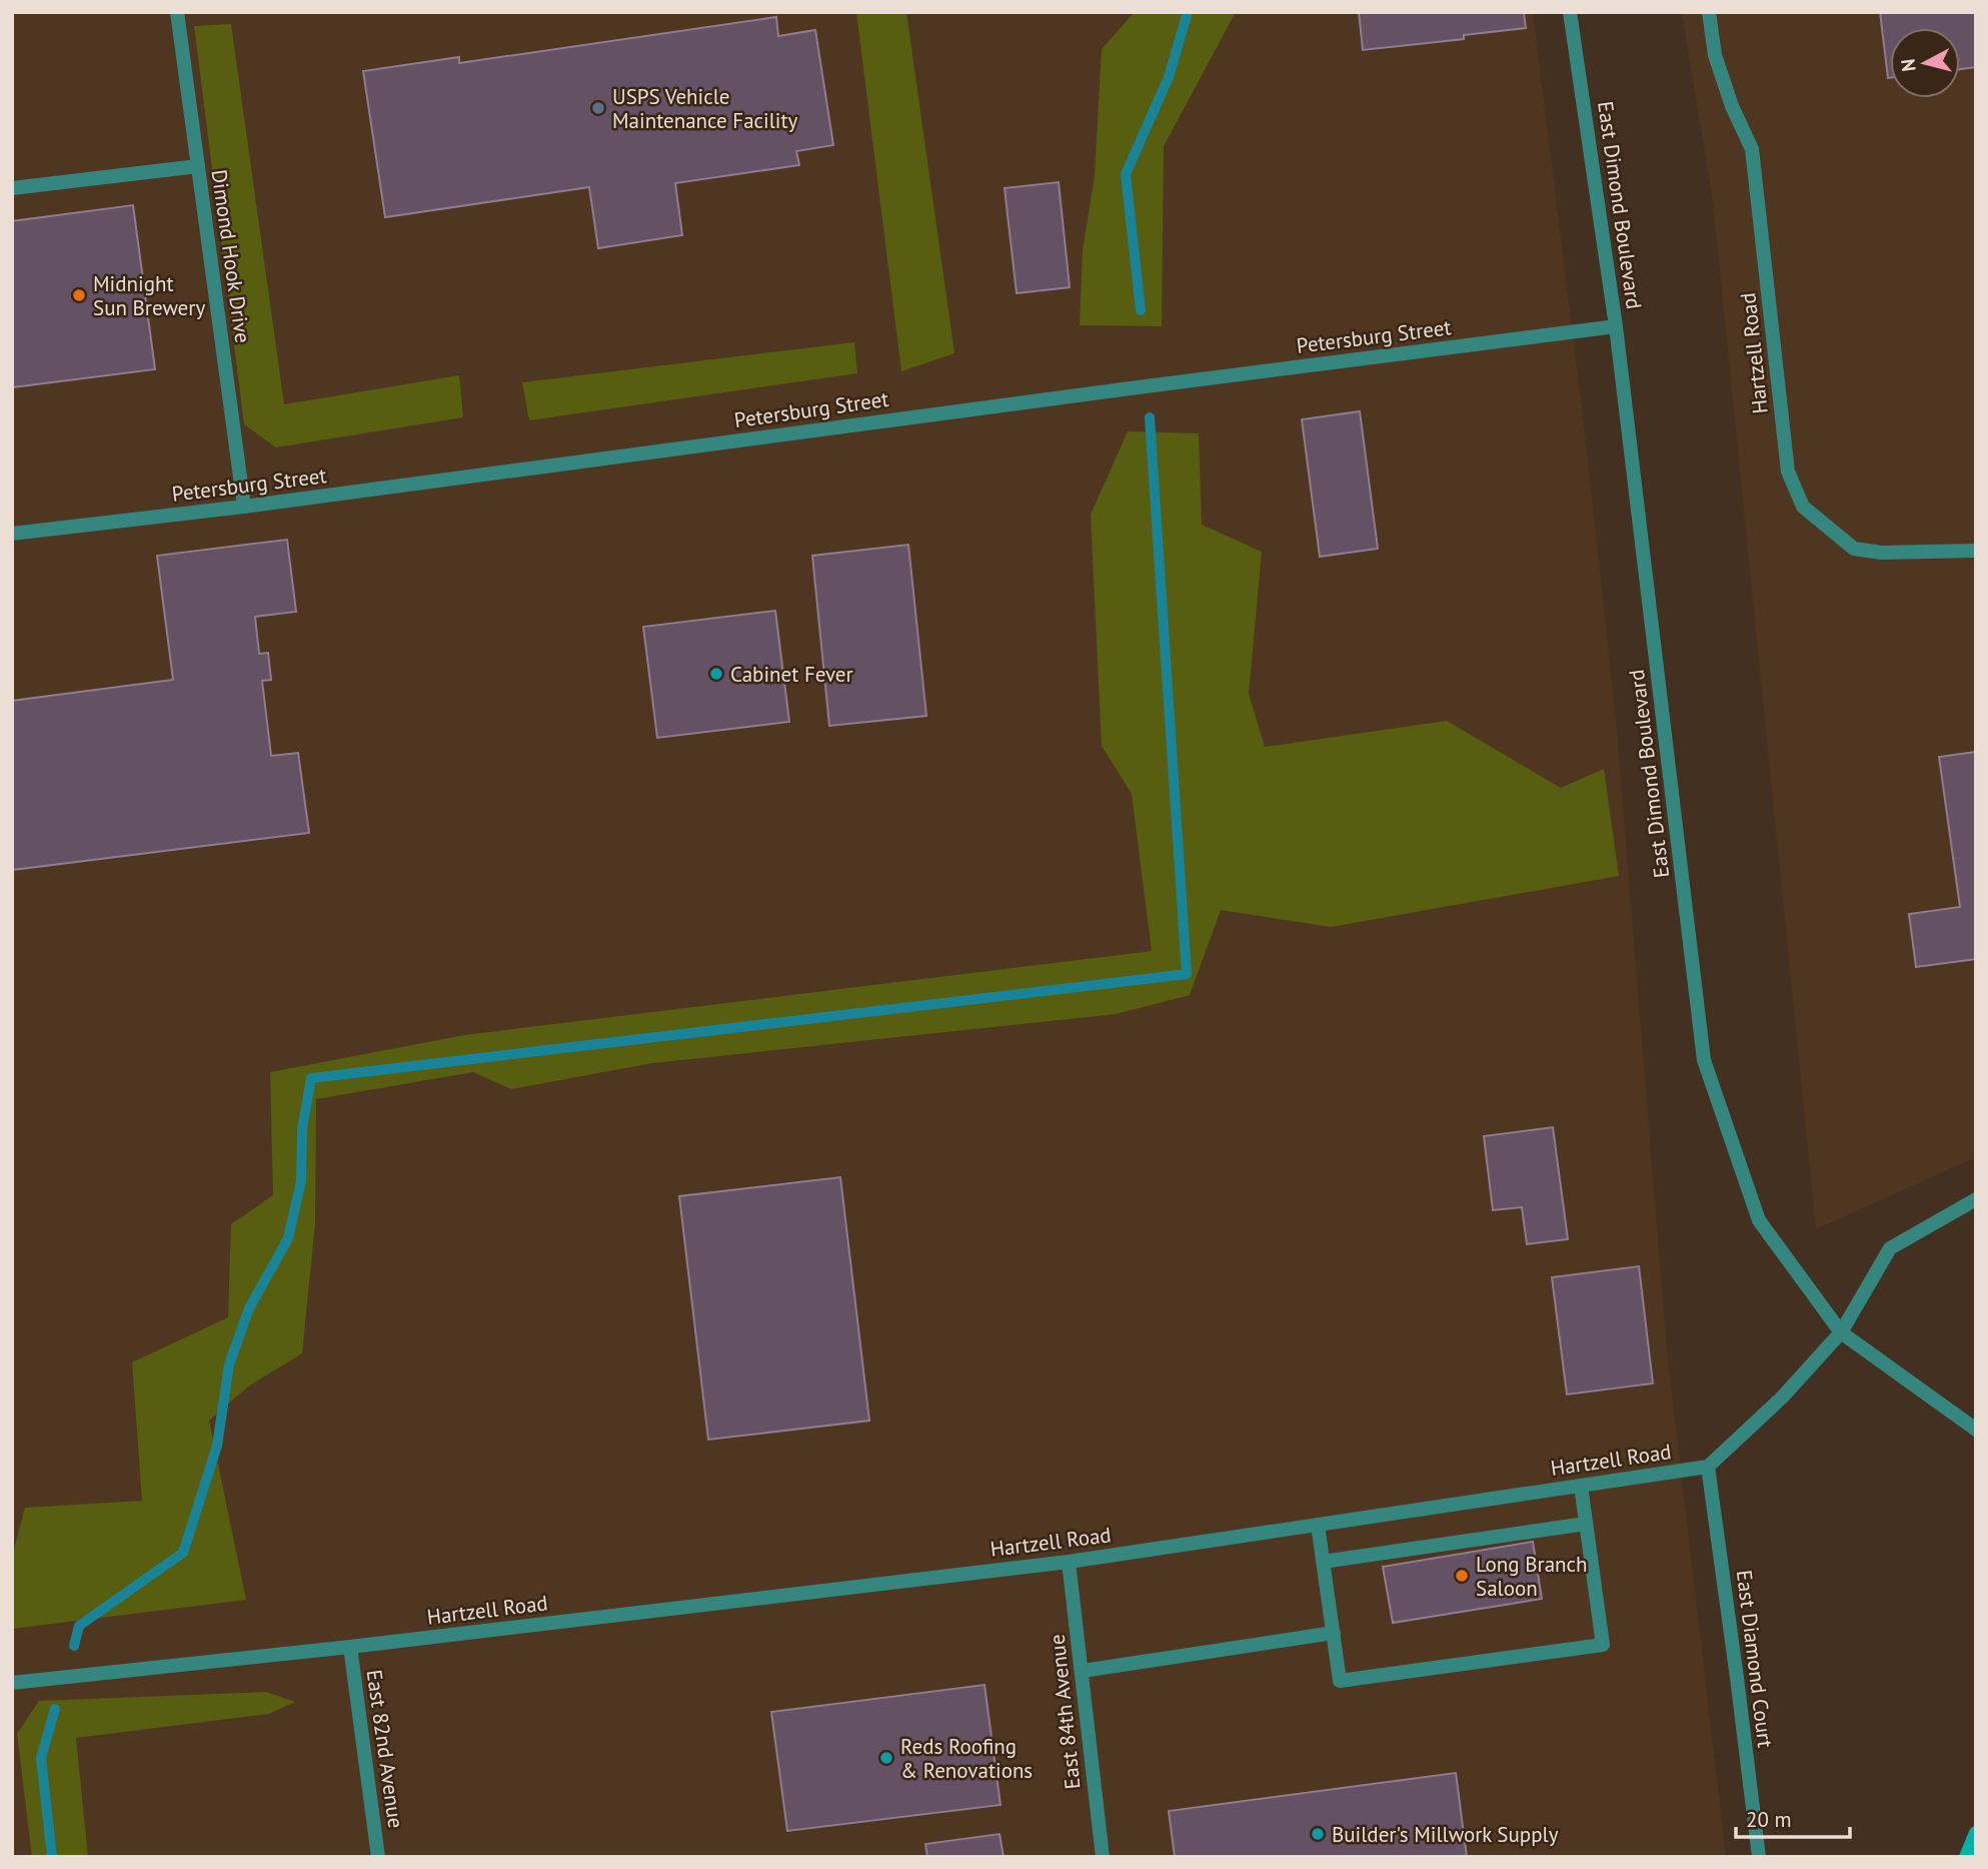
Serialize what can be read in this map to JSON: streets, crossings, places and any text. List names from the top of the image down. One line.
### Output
{"streets":{"street":["East Dimond Boulevard","Dimond Hook Drive","Petersburg Street","Hartzell Road","East Diamond Court","East 84th Avenue","East 82nd Avenue"]},"crossings":[["East Dimond Boulevard","Petersburg Street"],["Dimond Hook Drive","Petersburg Street"],["Hartzell Road","East Diamond Court"],["Hartzell Road","East 84th Avenue"],["Hartzell Road","East 82nd Avenue"]],"places":["USPS Vehicle Maintenance Facility","Midnight Sun Brewery","Cabinet Fever","Long Branch Saloon","Reds Roofing & Renovations","Builder's Millwork Supply"],"scale_bar":"20 m","north":"left"}
